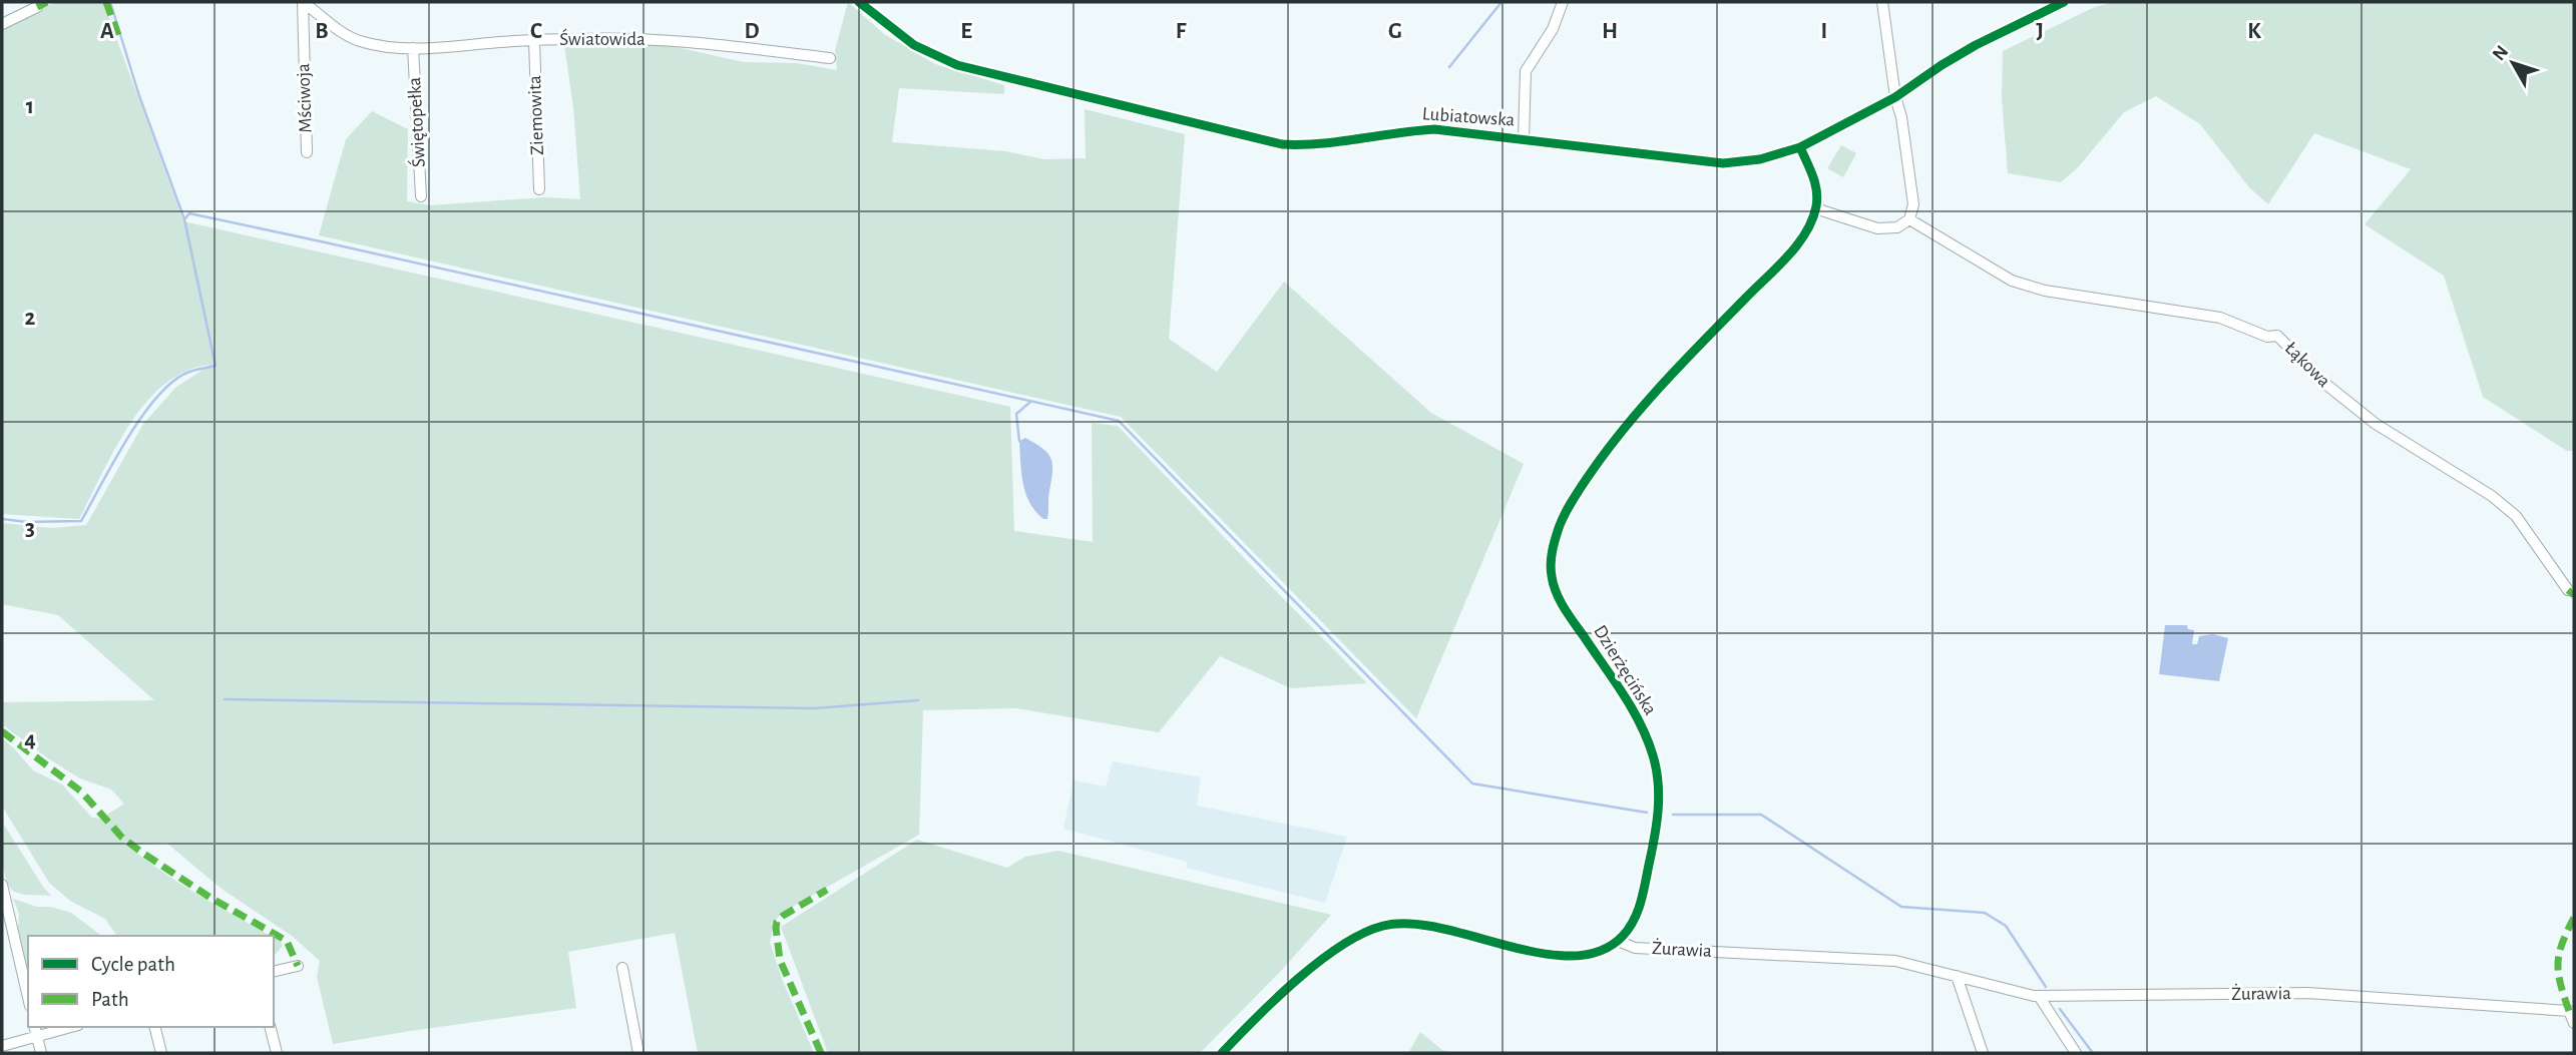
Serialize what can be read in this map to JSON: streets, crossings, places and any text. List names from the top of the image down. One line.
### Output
{"streets":{"street":["Światowida","Mściwoja","Ziemowita","Lubiatowska","Świętopełka","Łąkowa","Dzierżęcińska","Żurawia"]},"crossings":[["Światowida","Mściwoja"],["Światowida","Ziemowita"],["Światowida","Świętopełka"],["Dzierżęcińska","Żurawia"]],"legend":["Cycle path","Path"],"north":"top left","grid":{"columns":["A","B","C","D","E","F","G","H","I","J","K"],"rows":["1","2","3","4"]}}
